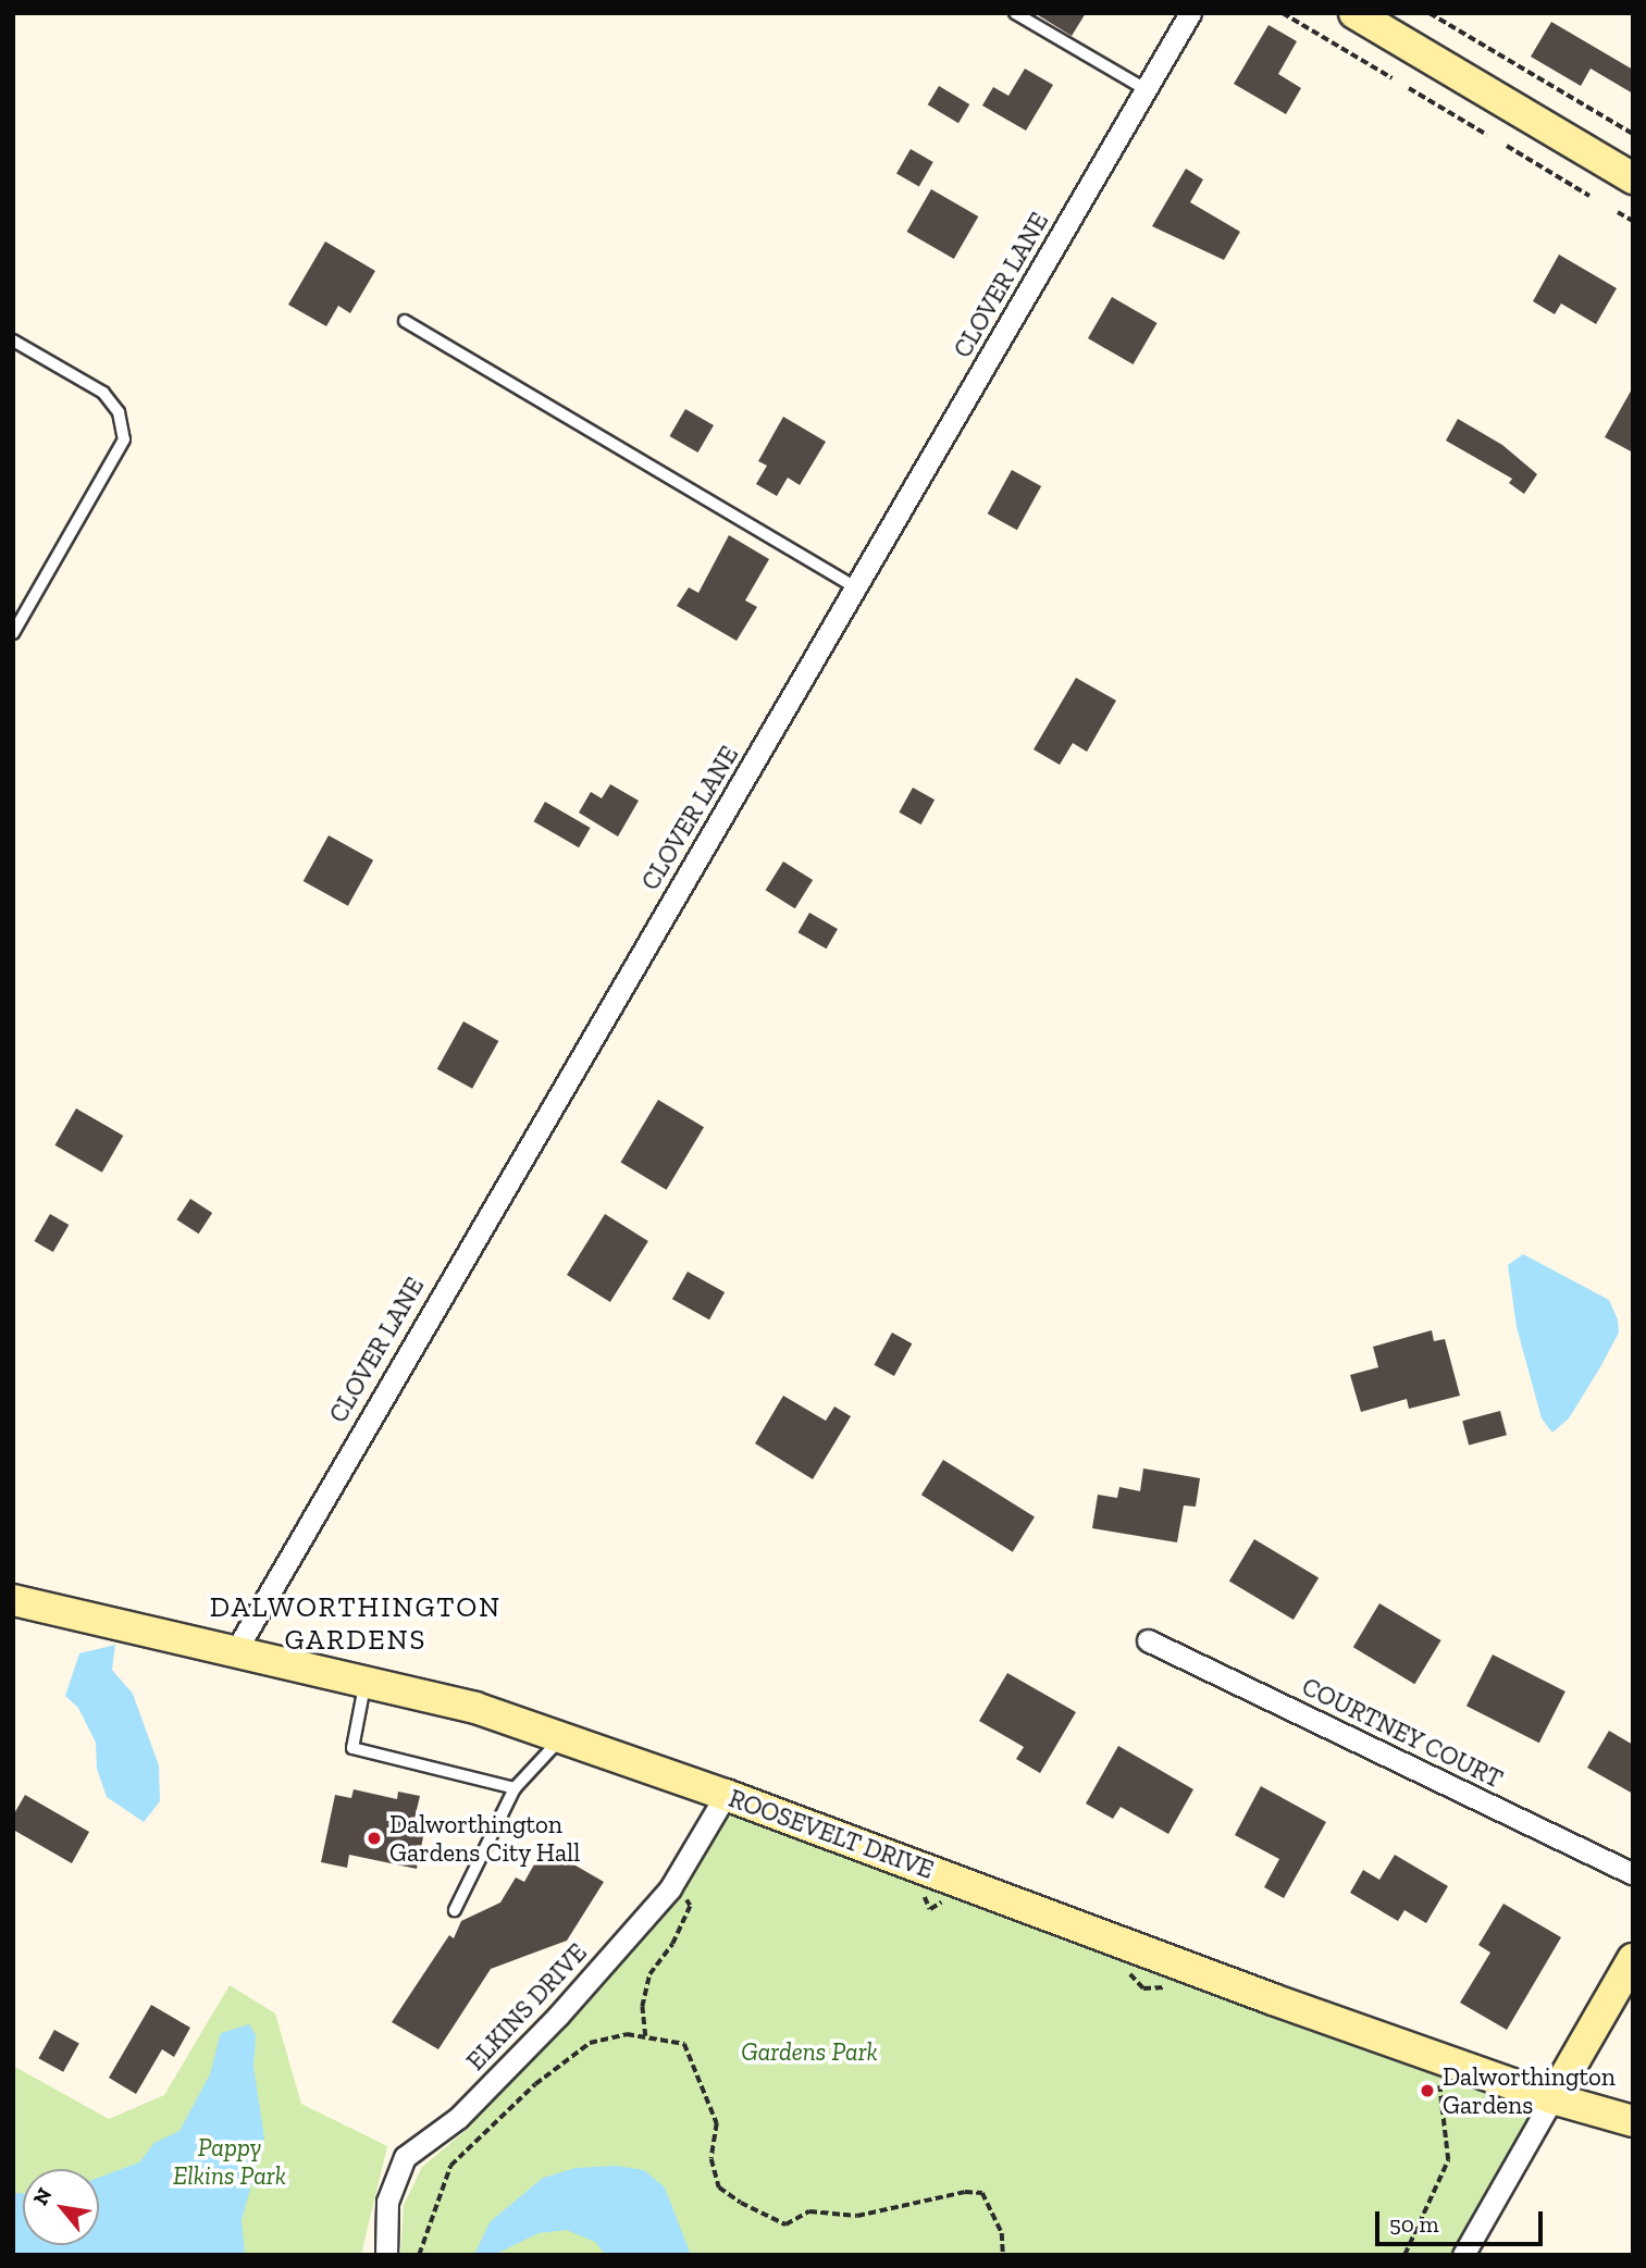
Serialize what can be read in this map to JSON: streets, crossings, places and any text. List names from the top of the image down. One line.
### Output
{"streets":{"street":["CLOVER LANE","COURTNEY COURT","ROOSEVELT DRIVE","ELKINS DRIVE"]},"crossings":[["CLOVER LANE","ROOSEVELT DRIVE"],["ROOSEVELT DRIVE","ELKINS DRIVE"]],"districts":["DALWORTHINGTON GARDENS"],"parks":["Gardens Park","Pappy Elkins Park"],"places":["Dalworthington Gardens City Hall","Dalworthington Gardens"],"scale_bar":"50 m","north":"top left"}
